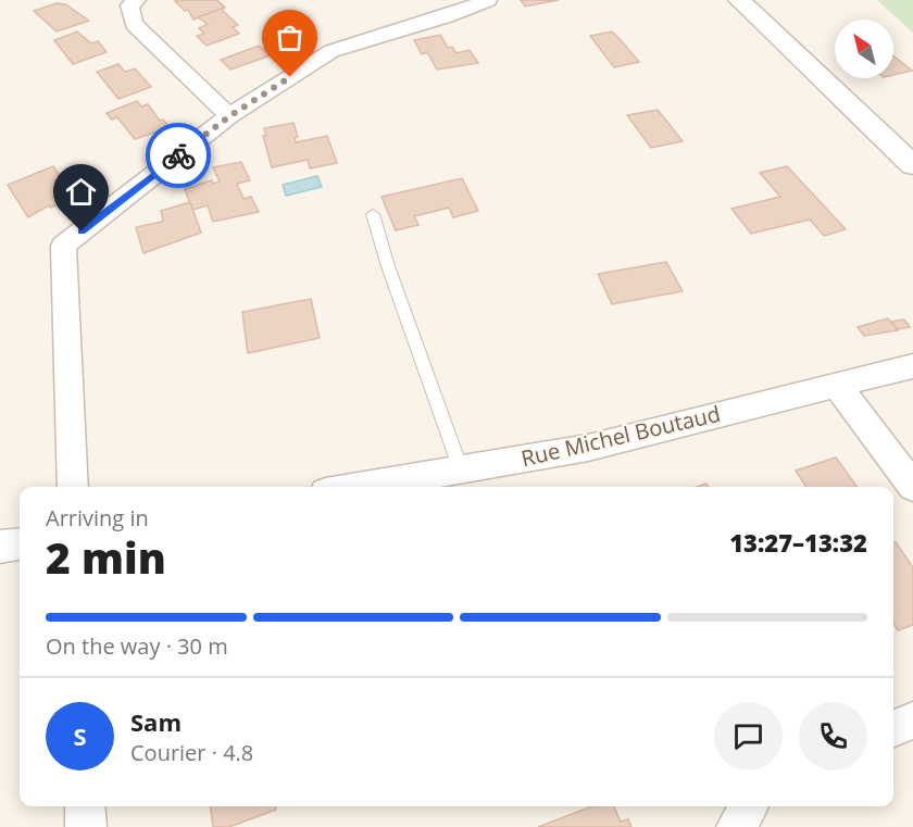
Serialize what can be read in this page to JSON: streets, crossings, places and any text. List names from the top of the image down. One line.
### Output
{"streets":{"street":["Rue Michel Boutaud"]},"north":"top left","page":{"heading":["2 min","Arriving in","13:27–13:32"],"panel":["Sam","Courier · 4.8"],"bar":"On the way · 30 m","round":"S"}}
